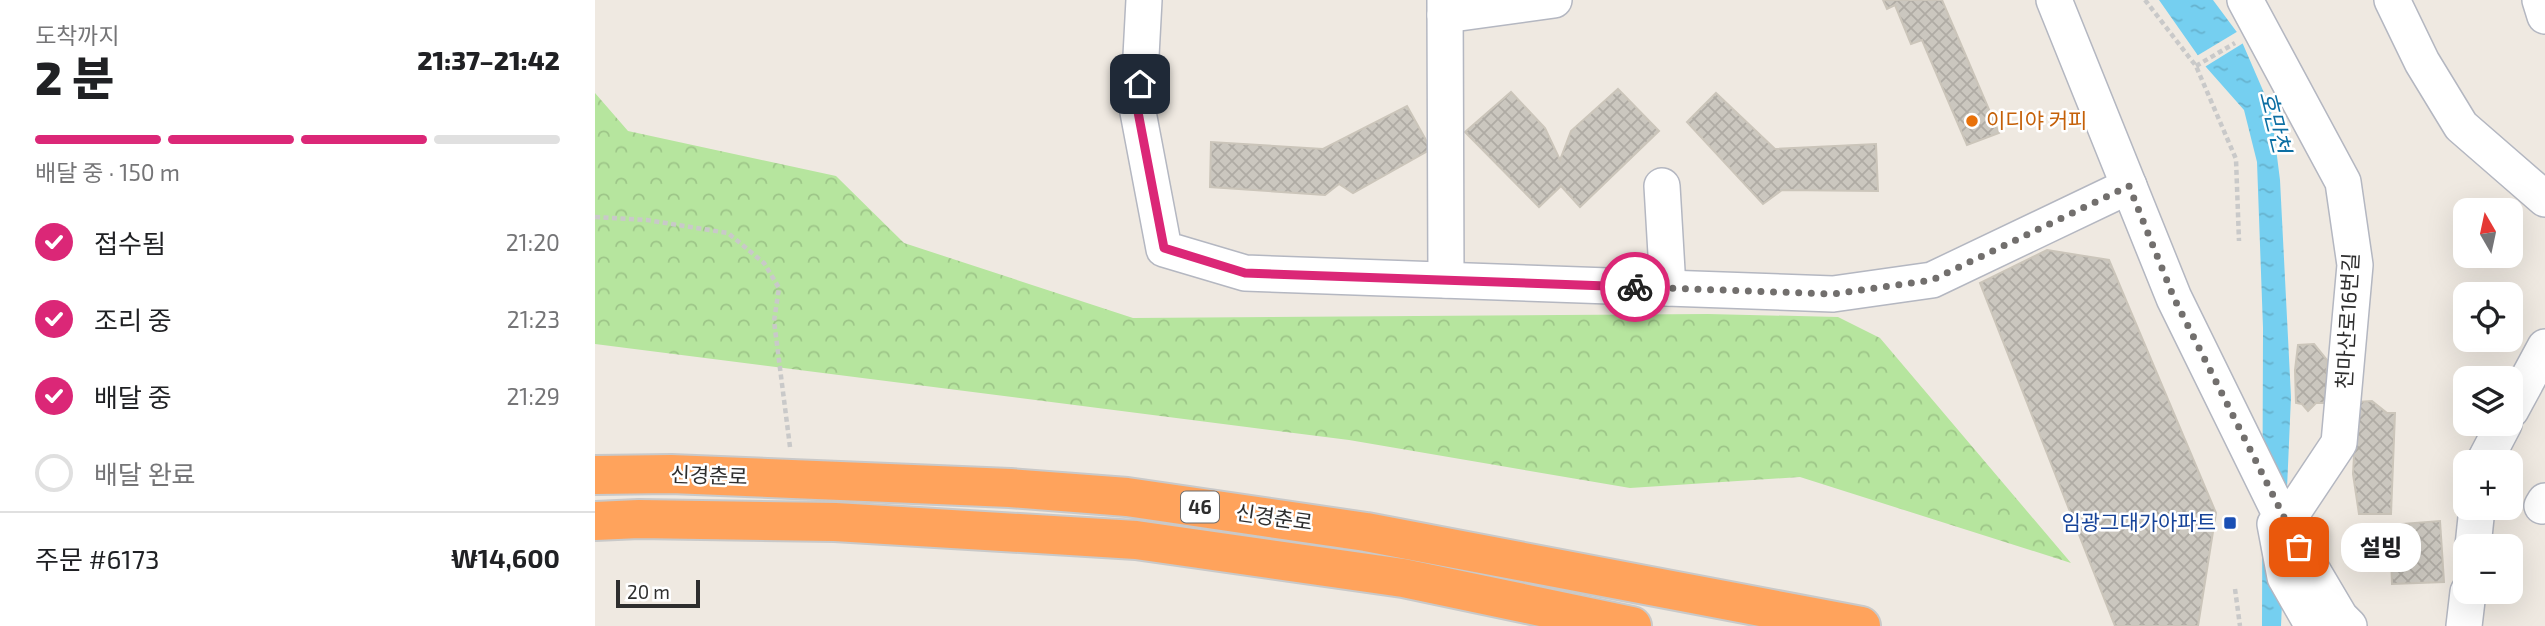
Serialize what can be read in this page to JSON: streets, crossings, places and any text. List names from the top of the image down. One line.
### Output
{"streets":{"highway":["신경춘로","46"],"street":["천마산로16번길"]},"water":["호만천"],"places":{"other":["이디야 커피","설빙"],"transit":["임광그대가아파트"]},"scale_bar":"20 m","north":"top","page":{"heading":["2 분","도착까지","21:37–21:42"],"panel":["주문 #6173","₩14,600"],"bar":"배달 중 · 150 m","map_buttons":["+","−"],"list":[["접수됨","21:20"],["조리 중","21:23"],["배달 중","21:29"],"배달 완료"],"bubble":"설빙","scale":"20 m"}}
